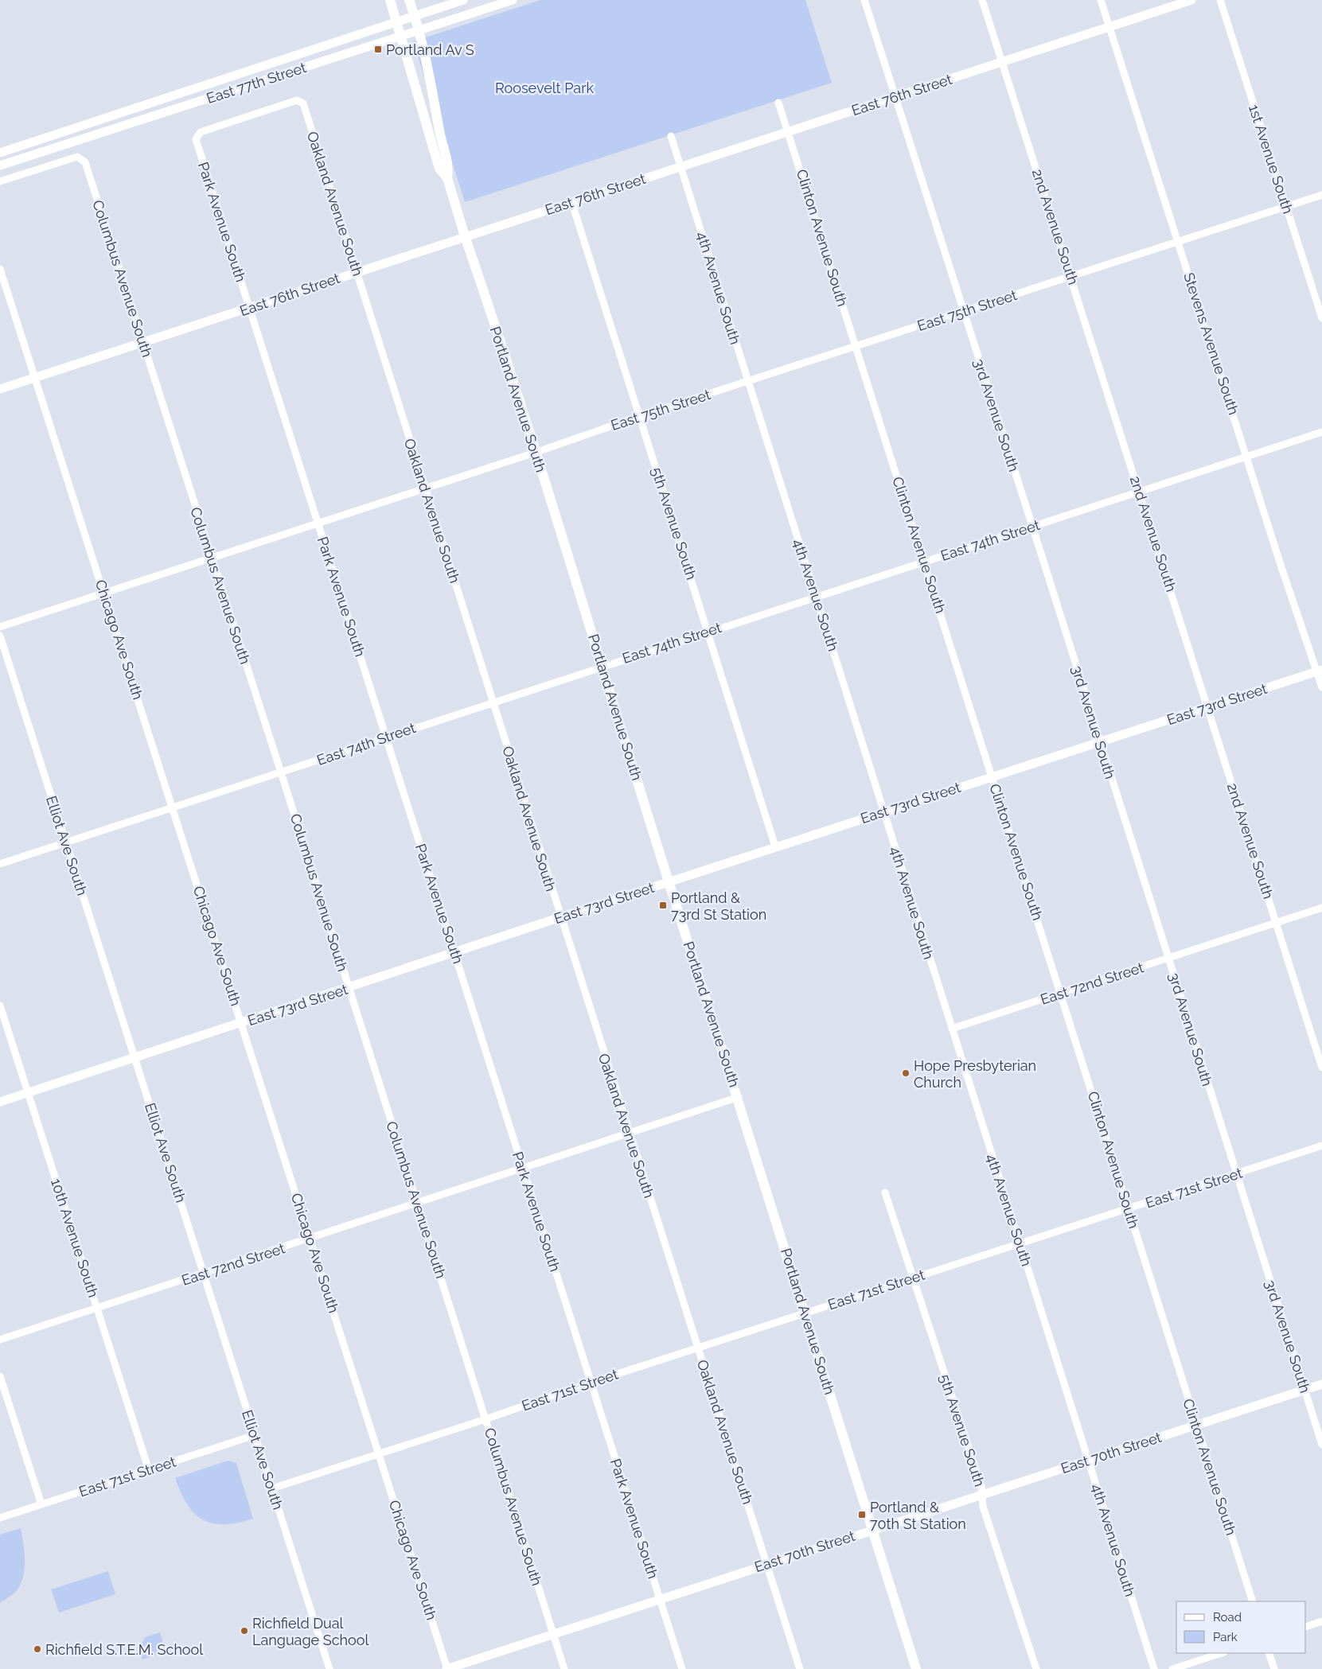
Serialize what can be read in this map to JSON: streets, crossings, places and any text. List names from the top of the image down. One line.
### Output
{"streets":{"main road":["Portland Avenue South"],"street":["East 77th Street","East 76th Street","1st Avenue South","Oakland Avenue South","Park Avenue South","2nd Avenue South","Clinton Avenue South","Columbus Avenue South","4th Avenue South","East 75th Street","Stevens Avenue South","3rd Avenue South","5th Avenue South","East 74th Street","Chicago Ave South","East 73rd Street","Elliot Ave South","East 72nd Street","East 71st Street","10th Avenue South","East 70th Street"]},"crossings":[["East 77th Street","Portland Avenue South"],["East 76th Street","Oakland Avenue South"],["East 76th Street","Park Avenue South"],["East 76th Street","2nd Avenue South"],["East 76th Street","Clinton Avenue South"],["East 76th Street","Columbus Avenue South"],["East 76th Street","4th Avenue South"],["East 76th Street","Stevens Avenue South"],["East 76th Street","Portland Avenue South"],["East 76th Street","3rd Avenue South"],["East 76th Street","5th Avenue South"],["East 76th Street","Chicago Ave South"],["1st Avenue South","East 75th Street"],["Oakland Avenue South","Park Avenue South"],["Oakland Avenue South","East 75th Street"],["Oakland Avenue South","East 74th Street"],["Oakland Avenue South","East 73rd Street"],["Oakland Avenue South","East 72nd Street"],["Oakland Avenue South","East 71st Street"],["Oakland Avenue South","East 70th Street"],["Park Avenue South","East 75th Street"],["Park Avenue South","East 74th Street"],["Park Avenue South","East 73rd Street"],["Park Avenue South","East 72nd Street"],["Park Avenue South","East 71st Street"],["Park Avenue South","East 70th Street"],["2nd Avenue South","East 75th Street"],["2nd Avenue South","East 74th Street"],["2nd Avenue South","East 73rd Street"],["2nd Avenue South","East 72nd Street"],["Clinton Avenue South","East 75th Street"],["Clinton Avenue South","East 74th Street"],["Clinton Avenue South","East 73rd Street"],["Clinton Avenue South","East 72nd Street"],["Clinton Avenue South","East 71st Street"],["Clinton Avenue South","East 70th Street"],["Columbus Avenue South","East 75th Street"],["Columbus Avenue South","East 74th Street"],["Columbus Avenue South","East 73rd Street"],["Columbus Avenue South","East 72nd Street"],["Columbus Avenue South","East 71st Street"],["Columbus Avenue South","East 70th Street"],["4th Avenue South","East 75th Street"],["4th Avenue South","East 74th Street"],["4th Avenue South","East 73rd Street"],["4th Avenue South","East 72nd Street"],["4th Avenue South","East 71st Street"],["4th Avenue South","East 70th Street"],["East 75th Street","Stevens Avenue South"],["East 75th Street","Portland Avenue South"],["East 75th Street","3rd Avenue South"],["East 75th Street","5th Avenue South"],["East 75th Street","Chicago Ave South"],["Stevens Avenue South","East 74th Street"],["Stevens Avenue South","East 73rd Street"],["Portland Avenue South","East 74th Street"],["Portland Avenue South","East 73rd Street"],["Portland Avenue South","East 72nd Street"],["Portland Avenue South","East 71st Street"],["Portland Avenue South","East 70th Street"],["3rd Avenue South","East 74th Street"],["3rd Avenue South","East 73rd Street"],["3rd Avenue South","East 72nd Street"],["3rd Avenue South","East 71st Street"],["3rd Avenue South","East 70th Street"],["5th Avenue South","East 74th Street"],["5th Avenue South","East 73rd Street"],["5th Avenue South","East 71st Street"],["5th Avenue South","East 70th Street"],["East 74th Street","Chicago Ave South"],["East 74th Street","Elliot Ave South"],["Chicago Ave South","East 73rd Street"],["Chicago Ave South","East 72nd Street"],["Chicago Ave South","East 71st Street"],["Chicago Ave South","East 70th Street"],["East 73rd Street","Elliot Ave South"],["East 73rd Street","10th Avenue South"],["Elliot Ave South","East 72nd Street"],["Elliot Ave South","East 71st Street"],["East 72nd Street","10th Avenue South"],["East 71st Street","10th Avenue South"]],"parks":["Roosevelt Park"],"places":{"transit":["Portland Av S","Portland & 73rd St Station","Portland & 70th St Station"],"other":["Hope Presbyterian Church","Richfield Dual Language School","Richfield S.T.E.M. School"]},"legend":["Road","Park"]}
